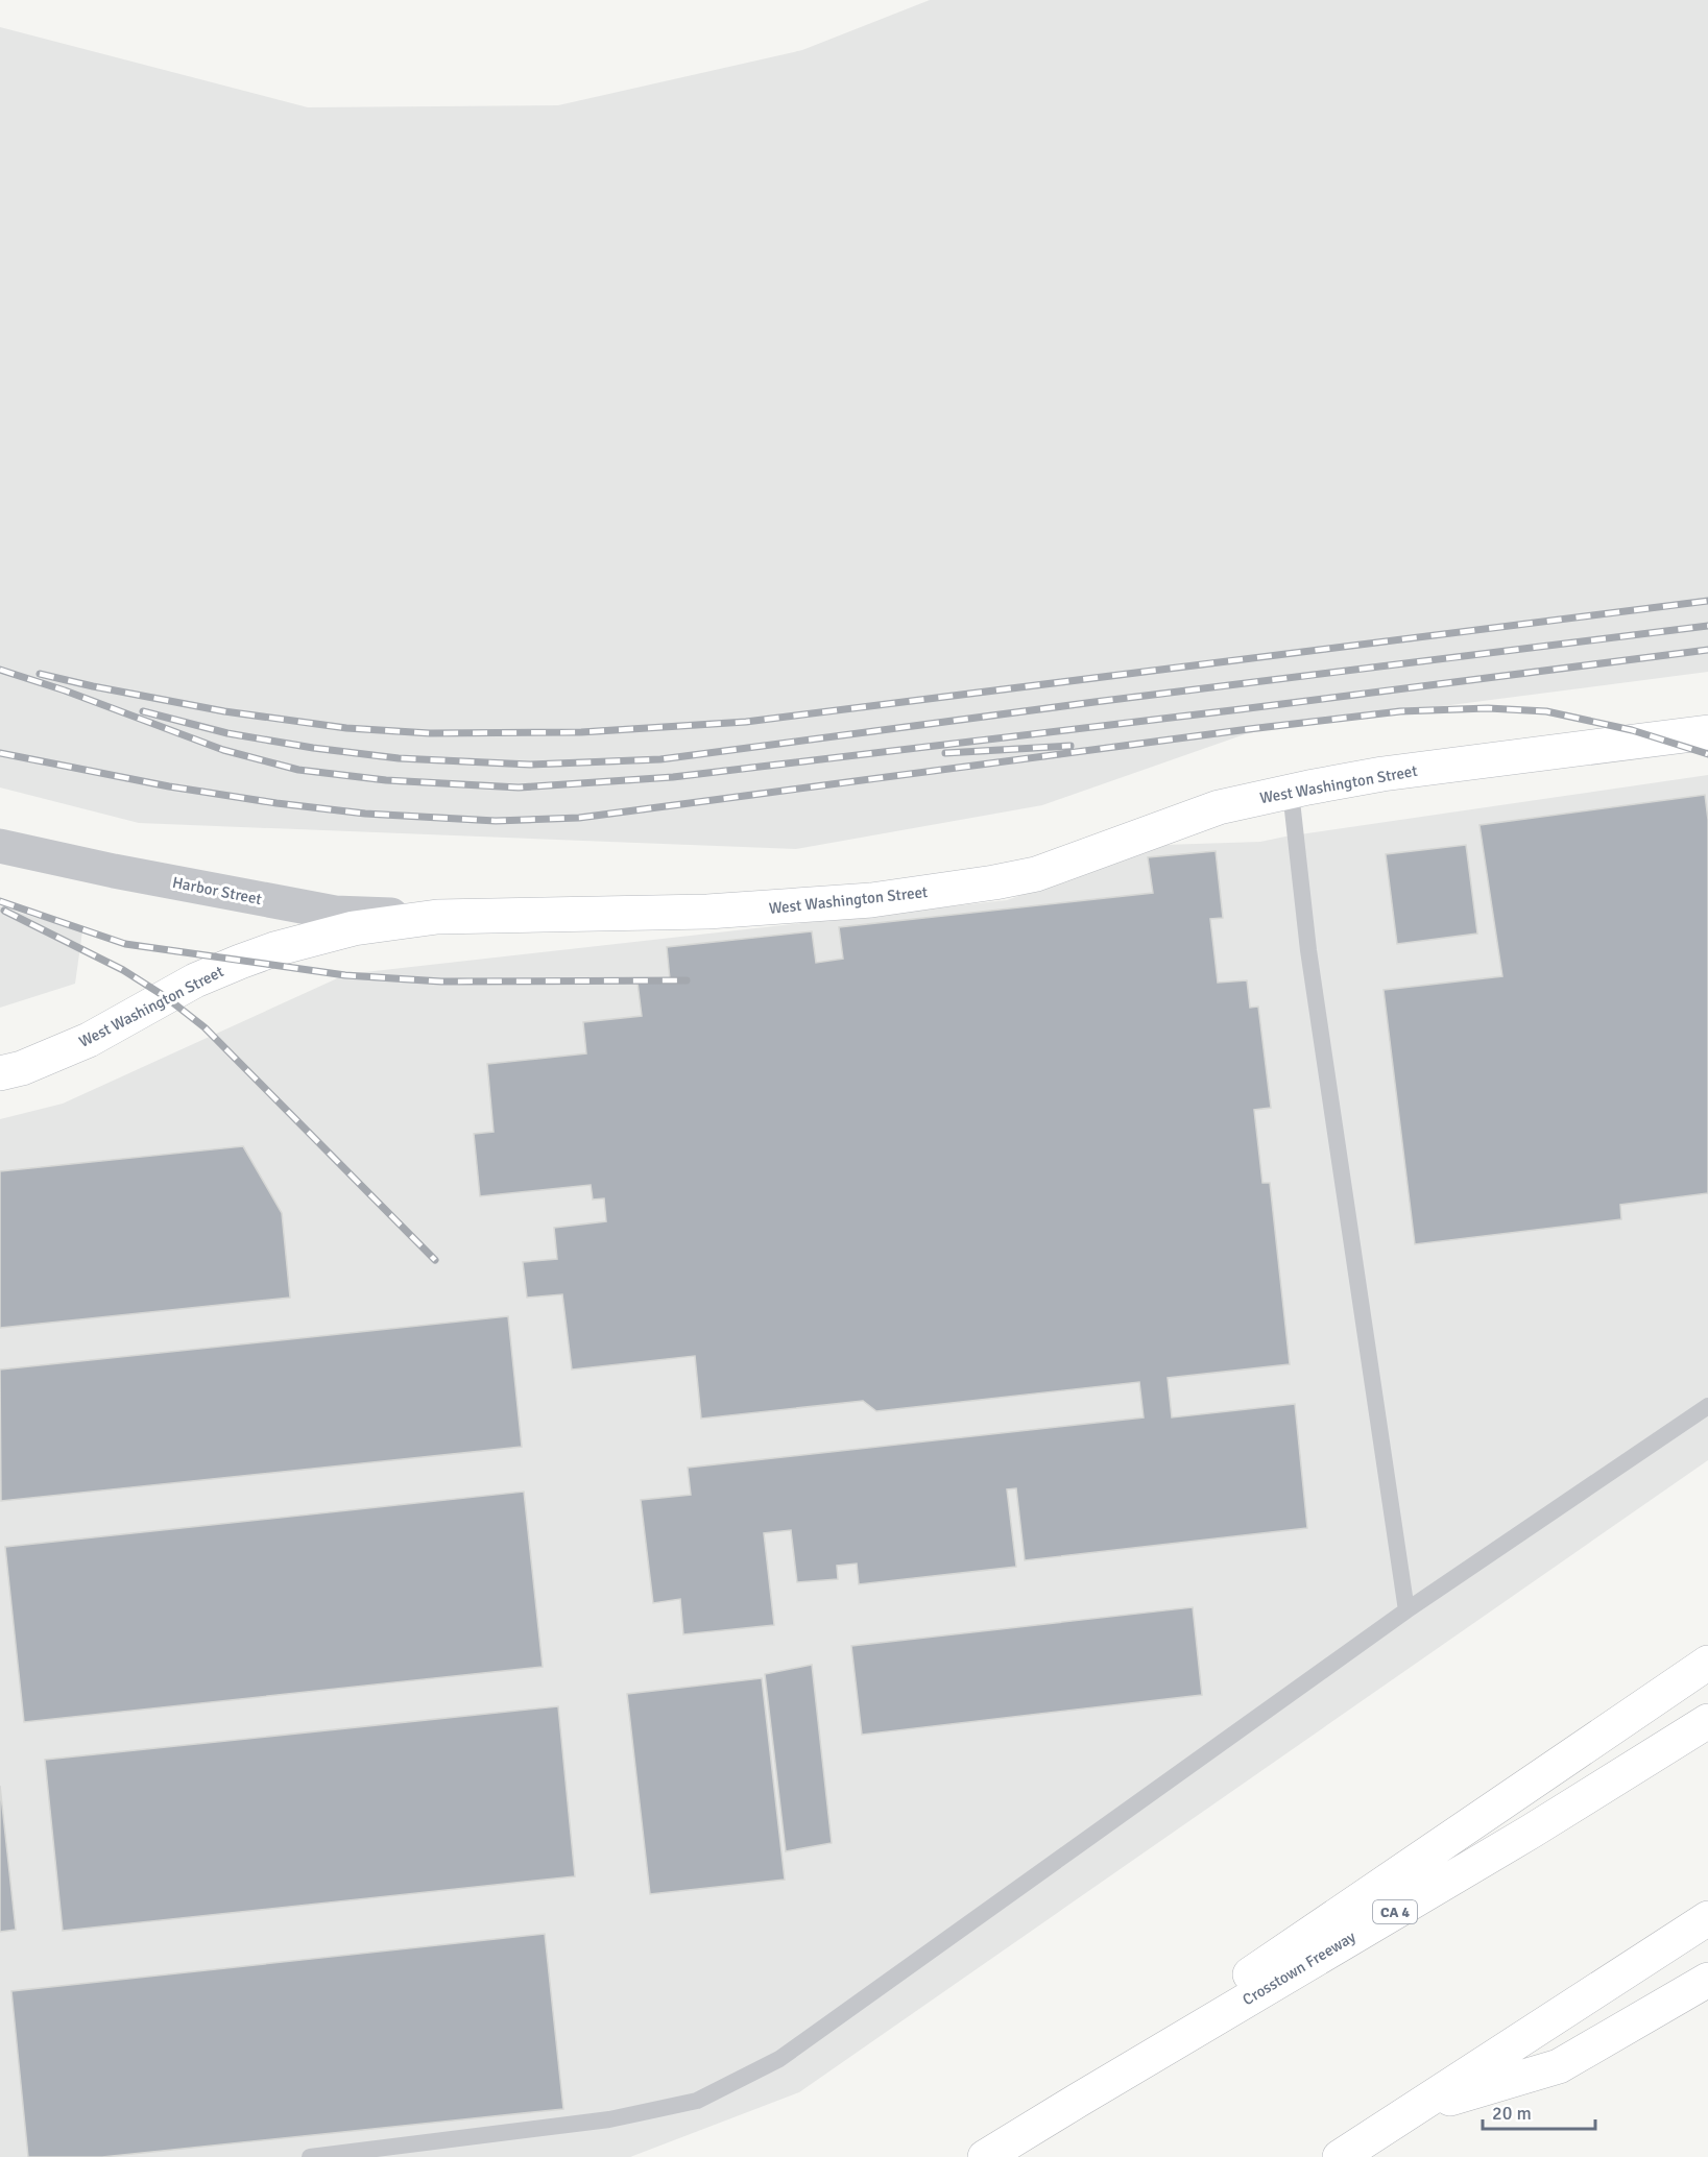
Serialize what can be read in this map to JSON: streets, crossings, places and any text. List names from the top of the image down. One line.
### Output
{"streets":{"main road":["West Washington Street","CA 4","Crosstown Freeway"],"street":["Harbor Street"]},"crossings":[["West Washington Street","Harbor Street"]],"scale_bar":"20 m"}
